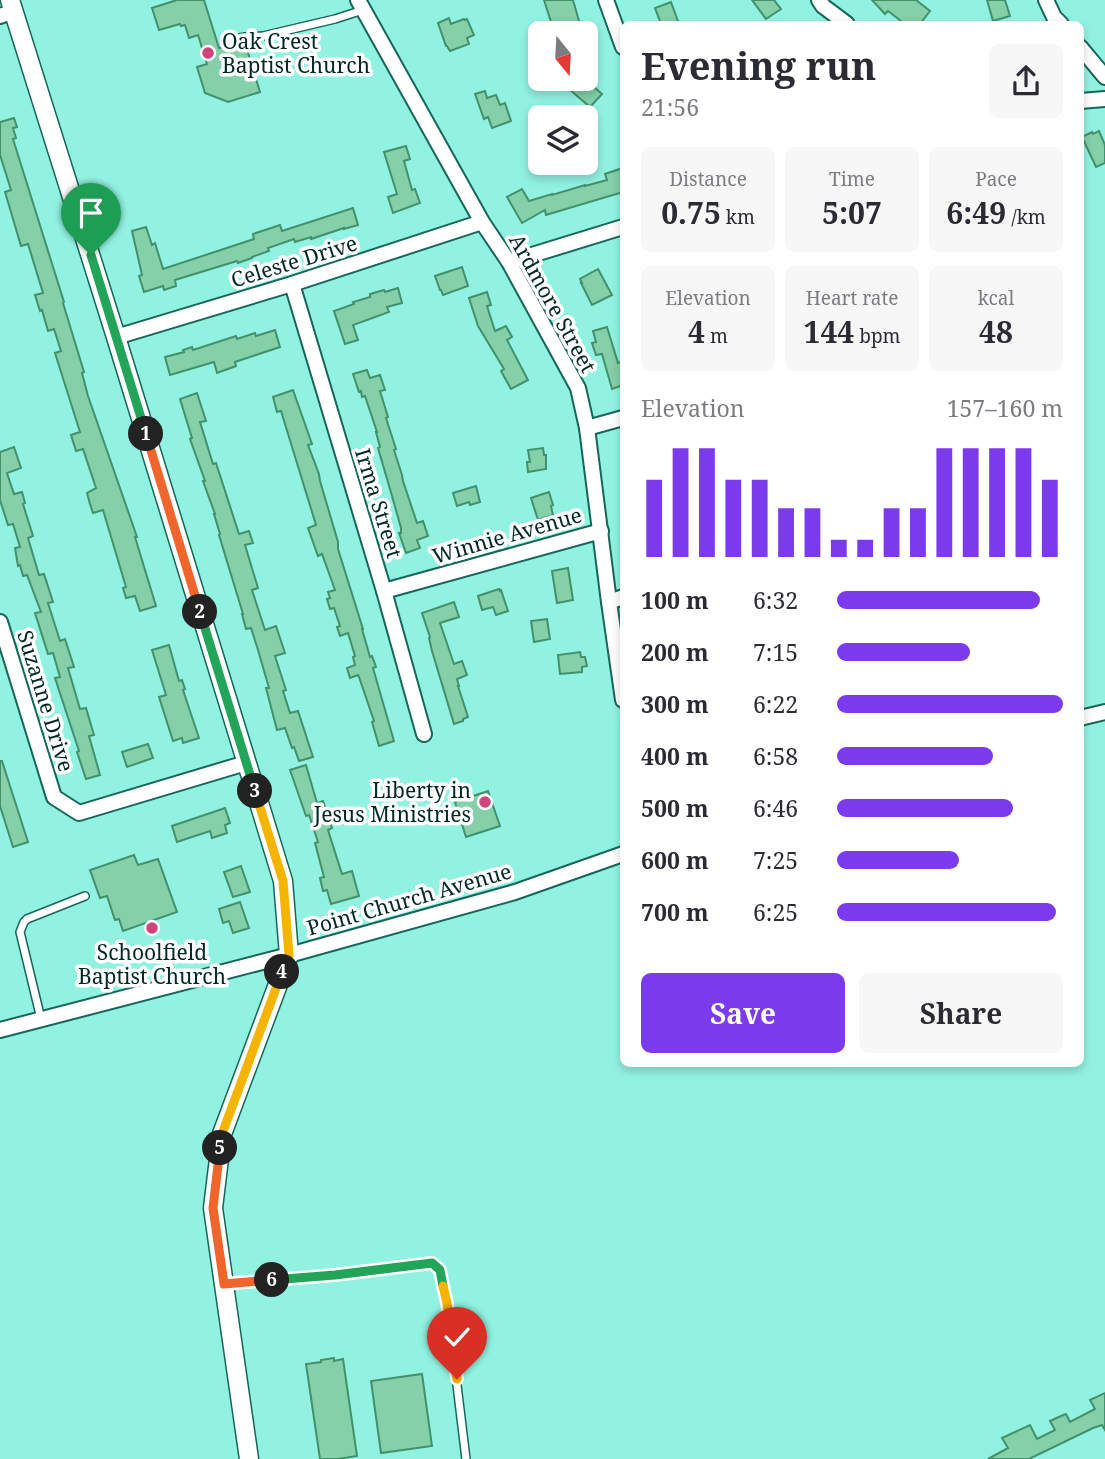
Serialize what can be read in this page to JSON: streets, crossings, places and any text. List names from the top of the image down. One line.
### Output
{"streets":{"street":["Celeste Drive","Ardmore Street","Irma Street","Winnie Avenue","Suzanne Drive","Point Church Avenue"]},"crossings":[["Celeste Drive","Ardmore Street"],["Celeste Drive","Irma Street"],["Ardmore Street","Winnie Avenue"],["Irma Street","Winnie Avenue"]],"places":["Oak Crest Baptist Church","Liberty in Jesus Ministries","Schoolfield Baptist Church"],"north":"bottom","page":{"heading":["Evening run","21:56"],"stats":[["Distance","0.75 km"],["Time","5:07"],["Pace","6:49 /km"],["Elevation","4 m"],["Heart rate","144 bpm"],["kcal","48"]],"chart":["Elevation","157–160 m"],"pins":["1","2","3","4","5","6"],"list":[{"name":"100 m","note":"6:32"},{"name":"200 m","note":"7:15"},{"name":"300 m","note":"6:22"},{"name":"400 m","note":"6:58"},{"name":"500 m","note":"6:46"},{"name":"600 m","note":"7:25"},{"name":"700 m","note":"6:25"}],"buttons":["Save","Share"]}}
